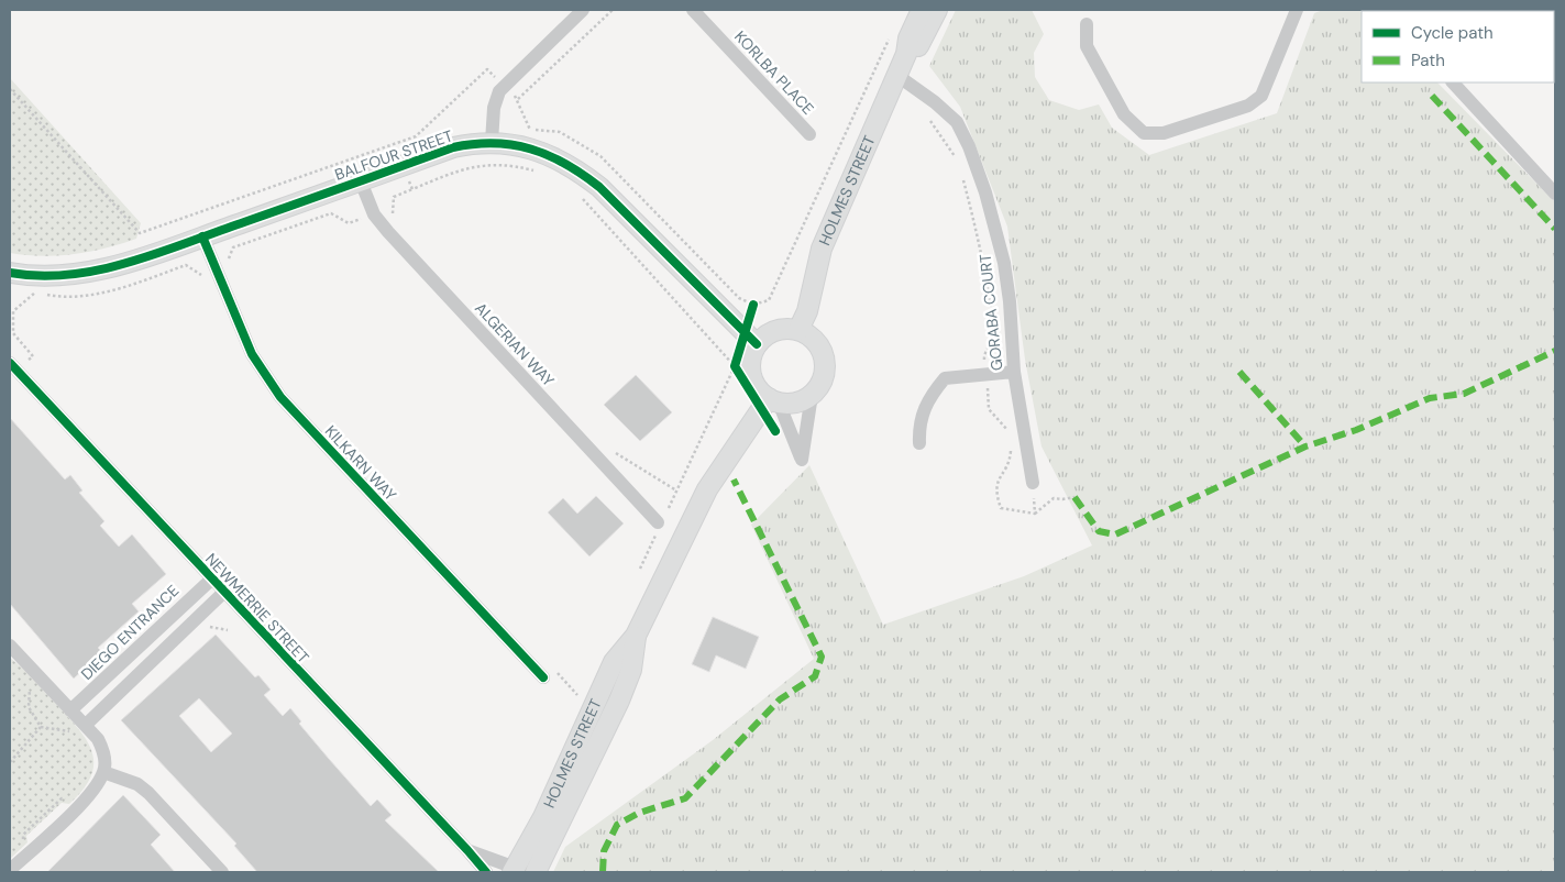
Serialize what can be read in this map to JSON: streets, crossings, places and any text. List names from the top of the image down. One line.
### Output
{"streets":{"main road":["BALFOUR STREET","HOLMES STREET"],"street":["KORLBA PLACE","GORABA COURT","ALGERIAN WAY","KILKARN WAY","NEWMERRIE STREET","DIEGO ENTRANCE"]},"crossings":[["BALFOUR STREET","HOLMES STREET"],["BALFOUR STREET","ALGERIAN WAY"],["BALFOUR STREET","KILKARN WAY"],["HOLMES STREET","GORABA COURT"],["HOLMES STREET","NEWMERRIE STREET"],["NEWMERRIE STREET","DIEGO ENTRANCE"]],"legend":["Cycle path","Path"]}
